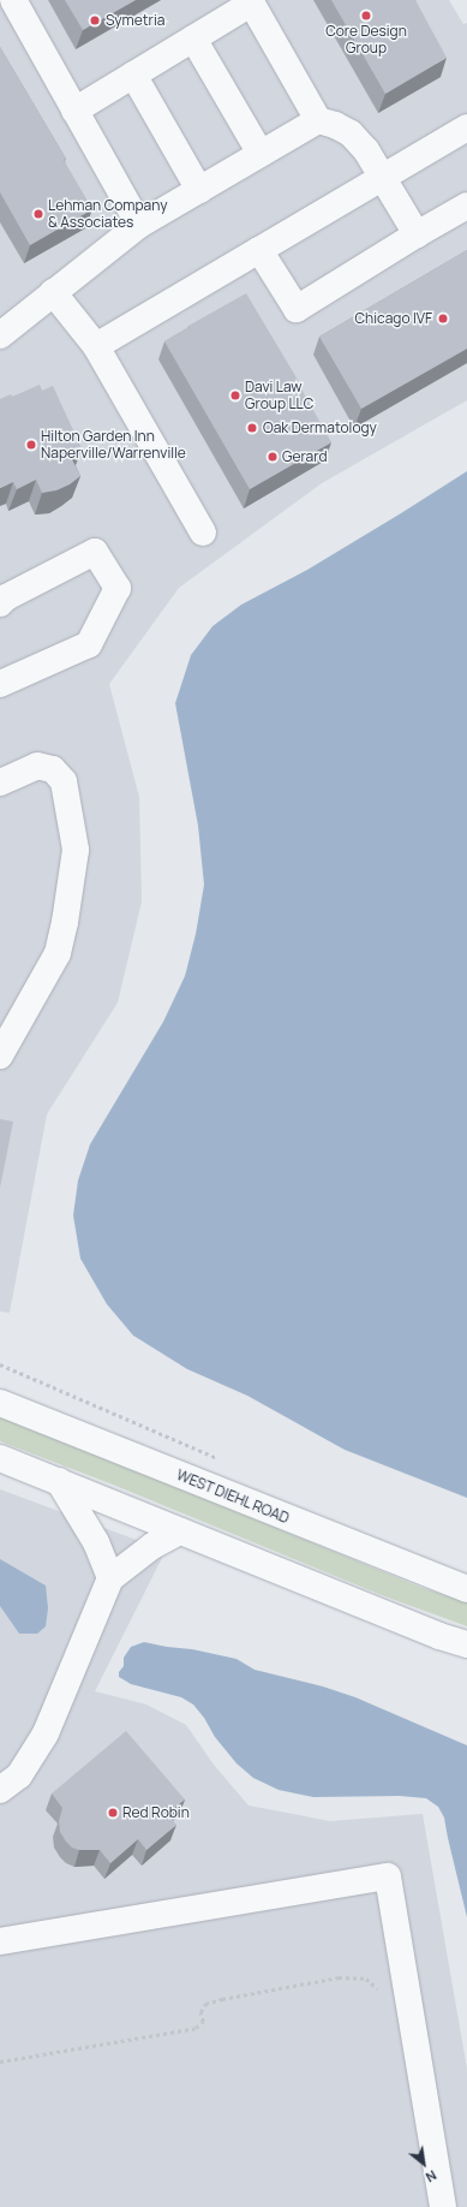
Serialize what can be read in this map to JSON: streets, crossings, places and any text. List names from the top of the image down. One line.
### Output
{"streets":{"street":["WEST DIEHL ROAD"]},"places":["Core Design Group","Symetria","Lehman Company & Associates","Chicago IVF","Davi Law Group LLC","Oak Dermatology","Hilton Garden Inn Naperville/Warrenville","Gerard","Red Robin"],"north":"bottom right"}
